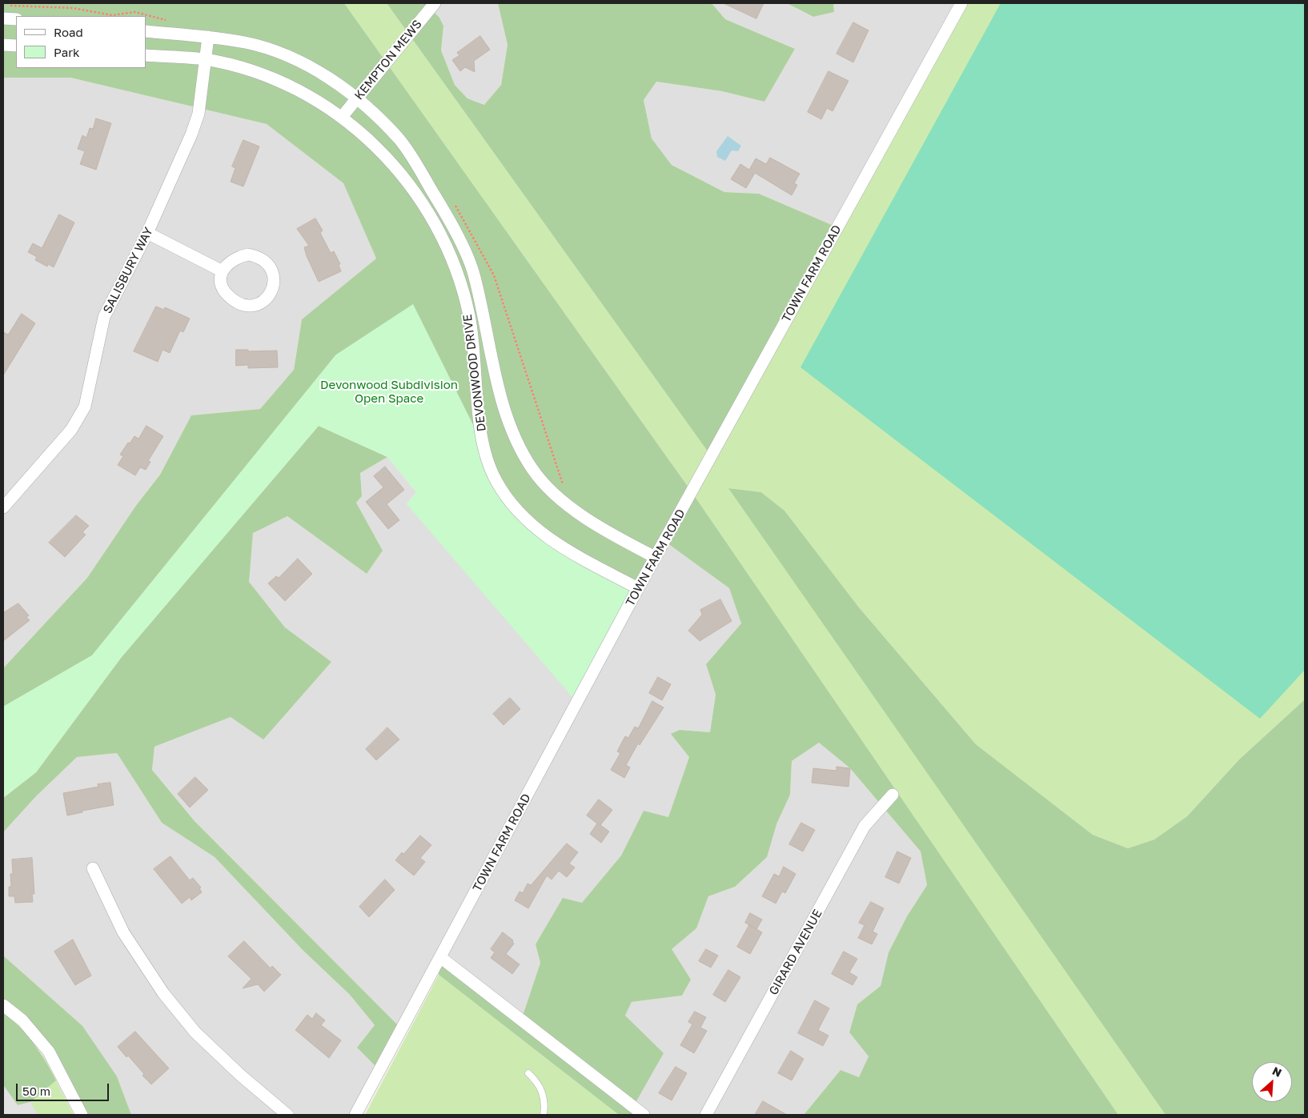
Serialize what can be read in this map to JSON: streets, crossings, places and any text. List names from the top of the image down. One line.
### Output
{"streets":{"street":["KEMPTON MEWS","SALISBURY WAY","TOWN FARM ROAD","DEVONWOOD DRIVE","GIRARD AVENUE"]},"crossings":[["KEMPTON MEWS","DEVONWOOD DRIVE"],["SALISBURY WAY","DEVONWOOD DRIVE"],["TOWN FARM ROAD","DEVONWOOD DRIVE"]],"parks":["Devonwood Subdivision Open Space"],"legend":["Road","Park"],"scale_bar":"50 m","north":"top right"}
